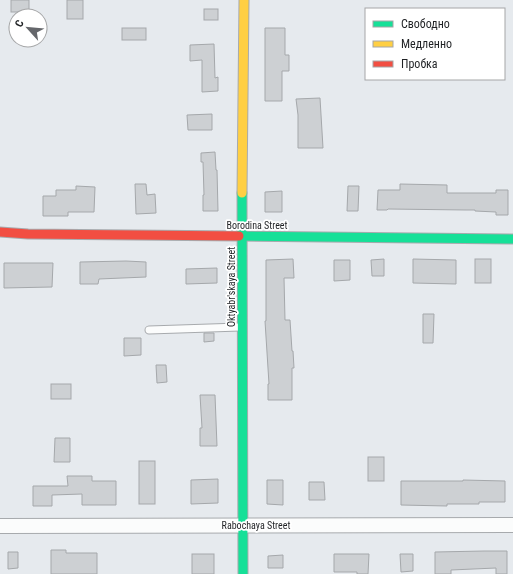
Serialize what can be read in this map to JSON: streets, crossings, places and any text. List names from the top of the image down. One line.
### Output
{"streets":{"street":["Borodina Street","Oktyabr'skaya Street","Rabochaya Street"]},"crossings":[["Borodina Street","Oktyabr'skaya Street"],["Oktyabr'skaya Street","Rabochaya Street"]],"legend":["Свободно","Медленно","Пробка"],"north":"top left"}
